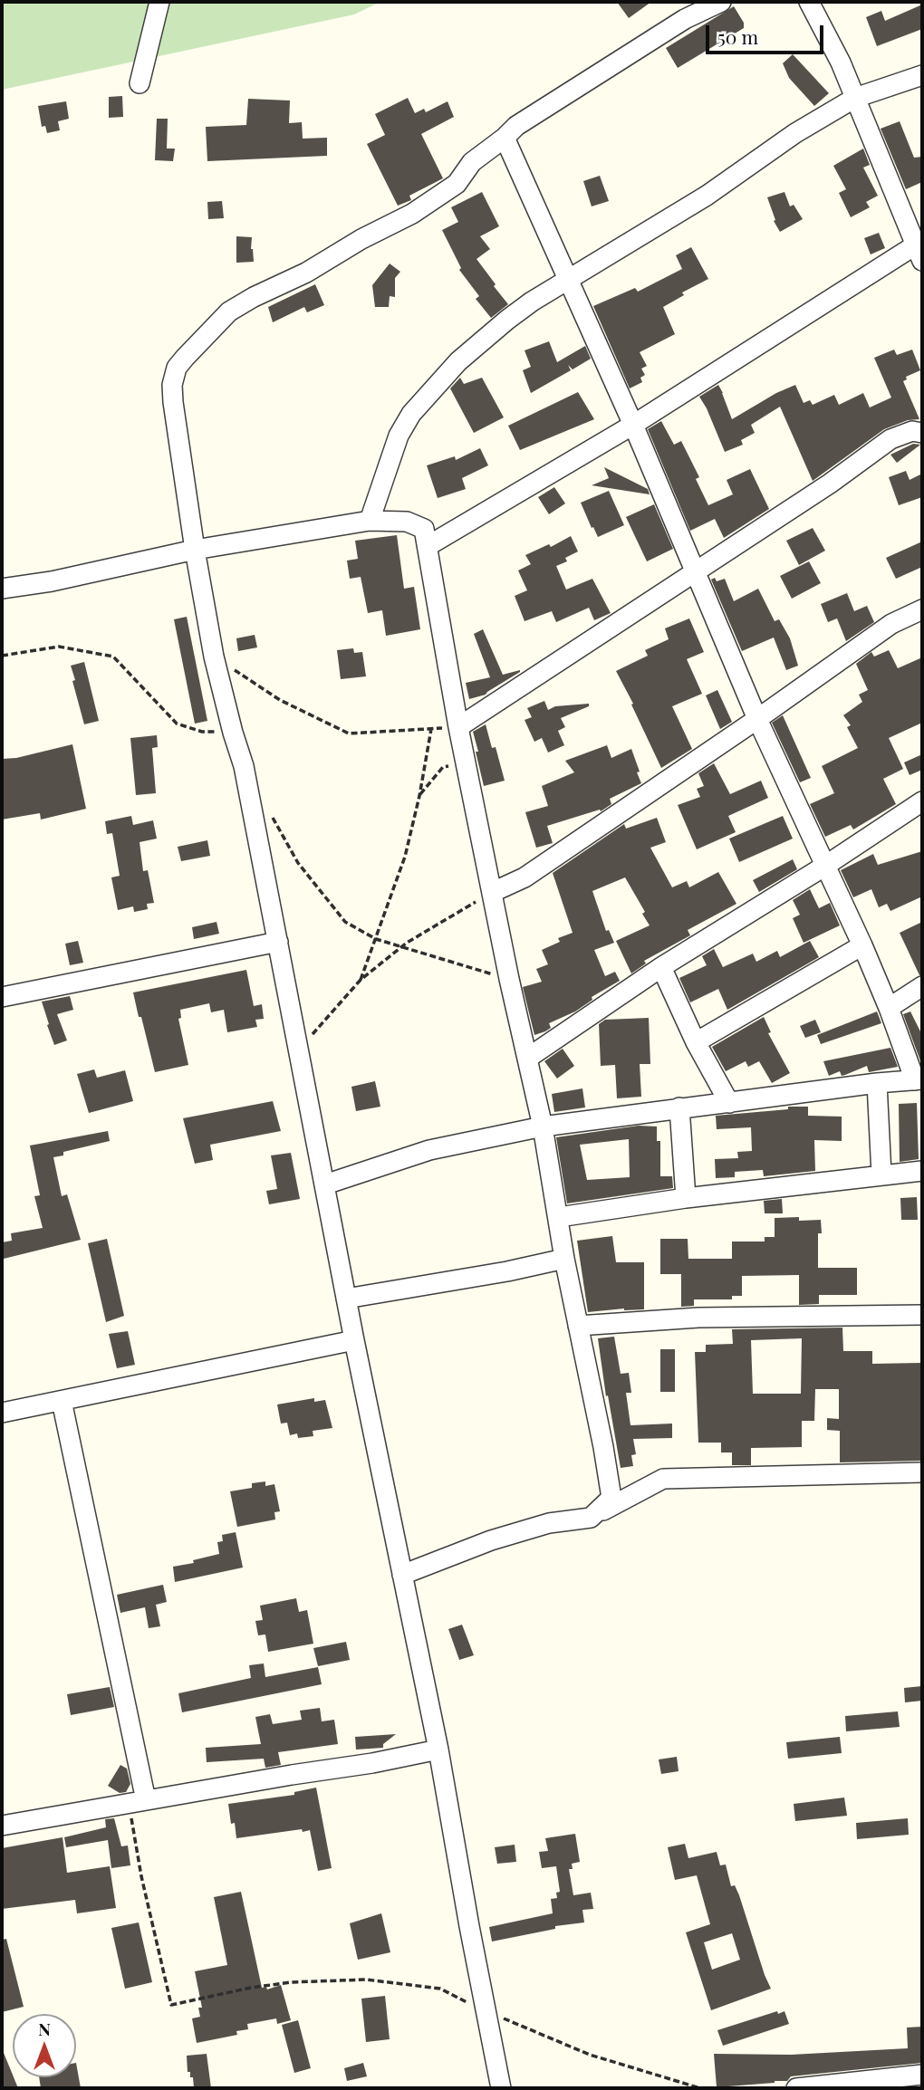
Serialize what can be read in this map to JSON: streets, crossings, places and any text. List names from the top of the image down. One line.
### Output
{"scale_bar":"50 m","north":"top"}
